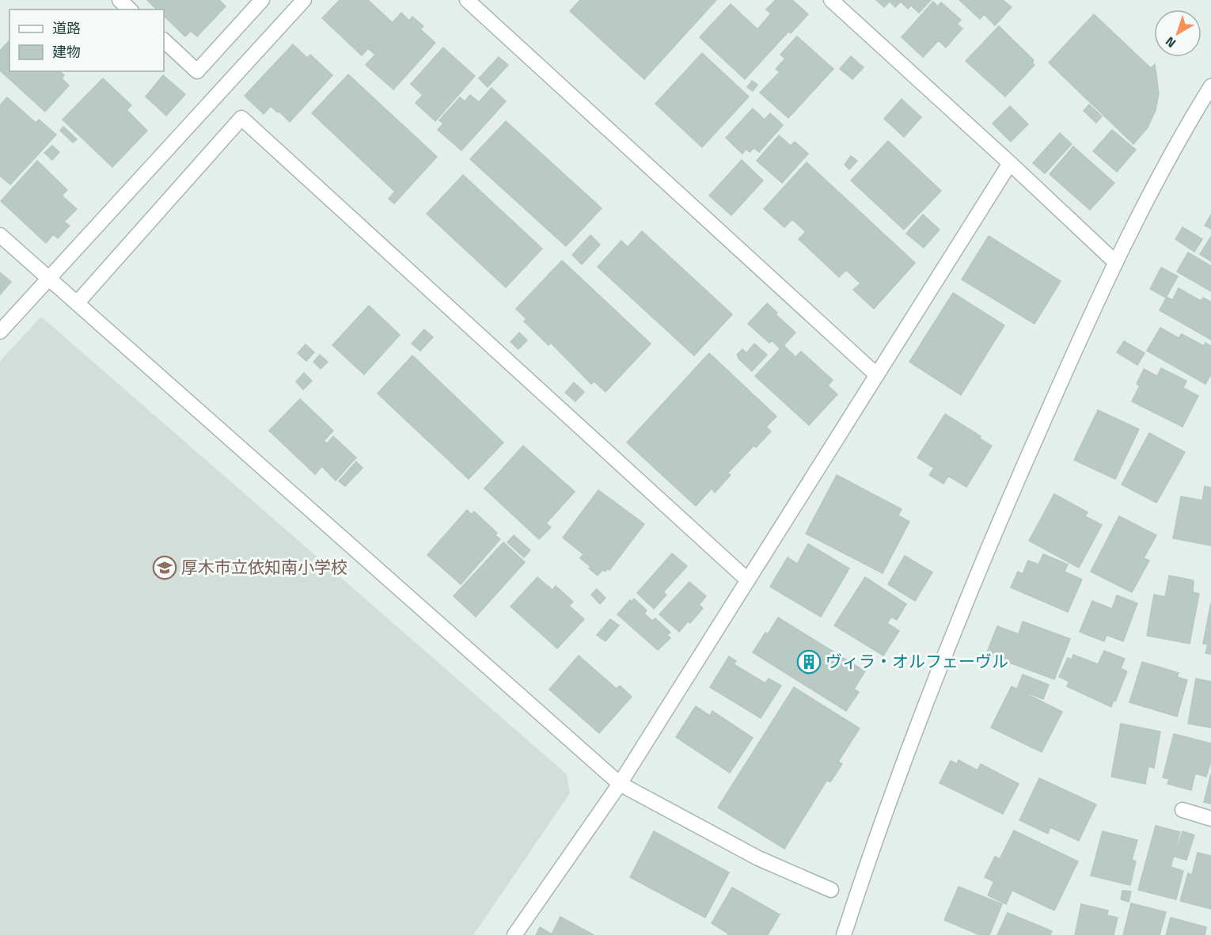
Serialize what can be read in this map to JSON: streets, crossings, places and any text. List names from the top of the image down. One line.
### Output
{"places":{"school or university":["厚木市立依知南小学校"],"building":["ヴィラ・オルフェーヴル"]},"legend":["道路","建物"],"north":"bottom left"}
